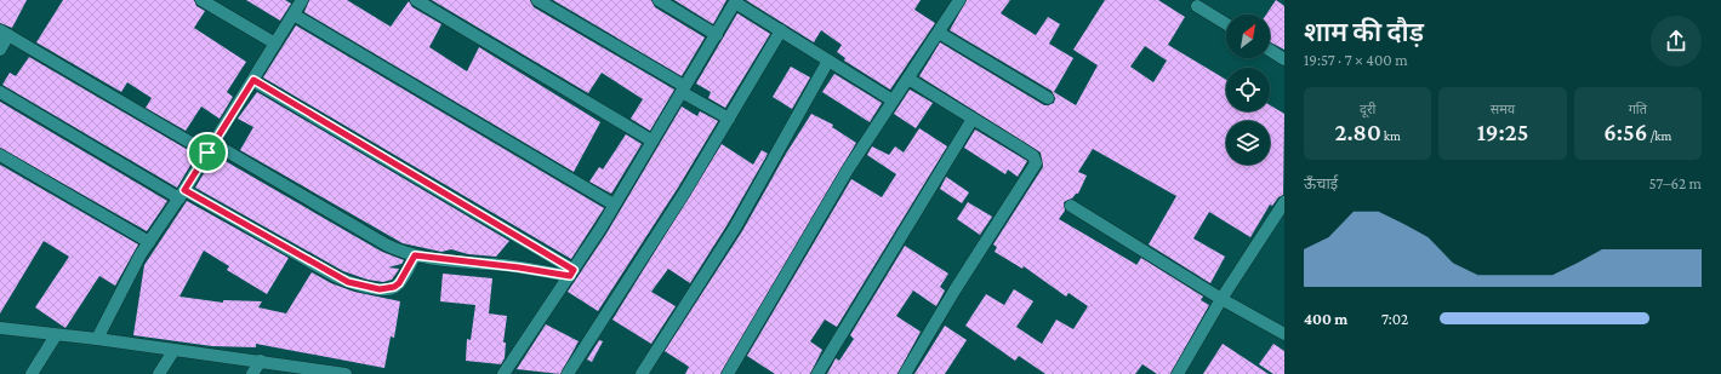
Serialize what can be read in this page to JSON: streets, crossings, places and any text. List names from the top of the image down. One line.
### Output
{"north":"top right","page":{"heading":["शाम की दौड़","19:57 · 7 × 400 m"],"stats":[["दूरी","2.80 km"],["समय","19:25"],["गति","6:56 /km"]],"chart":["ऊँचाई","57–62 m"],"list":[{"name":"400 m","note":"7:02"}]}}
